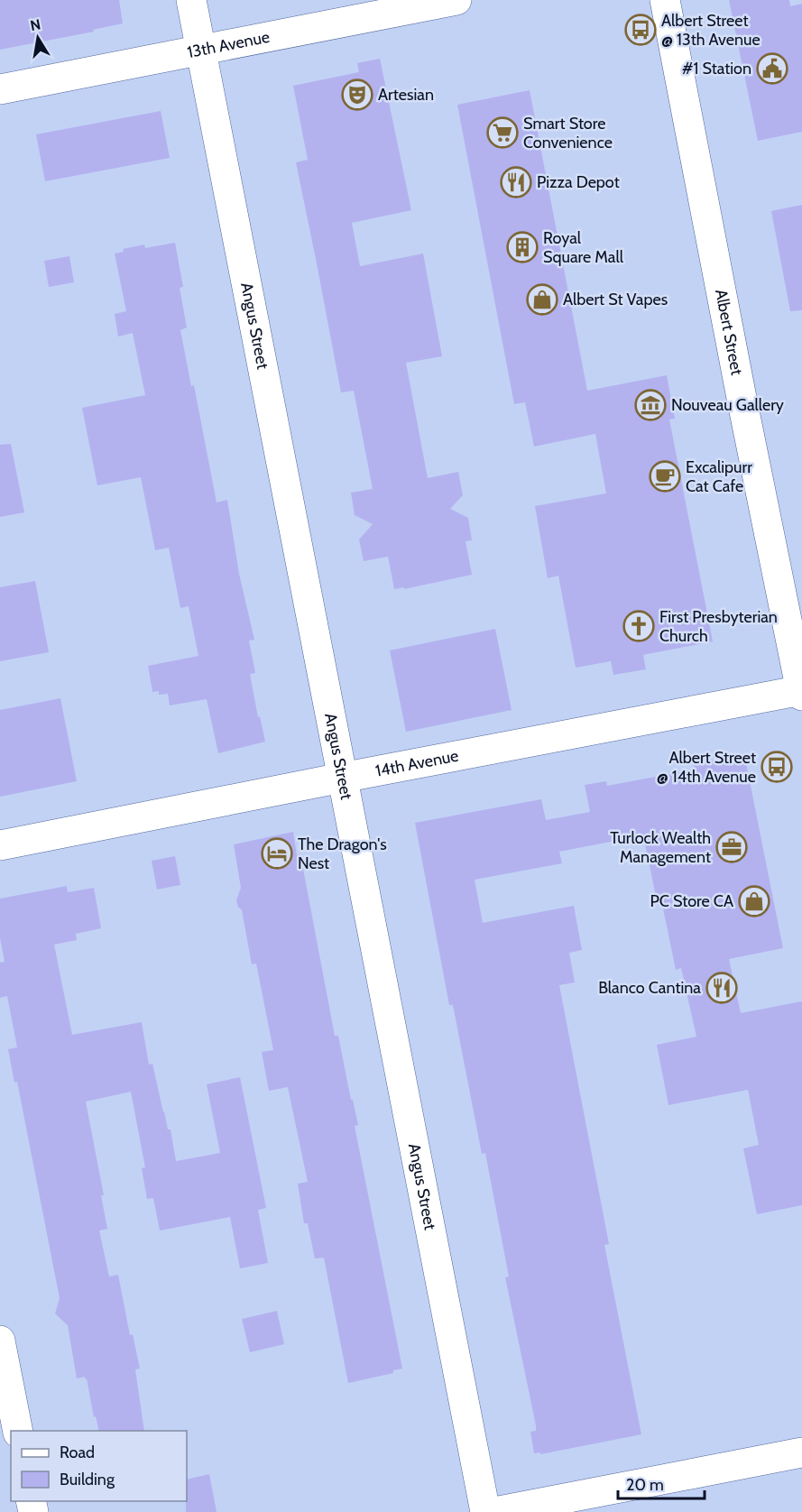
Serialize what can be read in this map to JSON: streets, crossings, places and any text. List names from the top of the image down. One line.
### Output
{"streets":{"street":["13th Avenue","Angus Street","Albert Street","14th Avenue"]},"crossings":[["13th Avenue","Angus Street"],["Angus Street","14th Avenue"],["Albert Street","14th Avenue"]],"places":{"bus stop":["Albert Street @ 13th Avenue","Albert Street @ 14th Avenue"],"public building":["#1 Station"],"theatre":["Artesian"],"supermarket":["Smart Store Convenience"],"restaurant":["Pizza Depot","Blanco Cantina"],"building":["Royal Square Mall"],"shop":["Albert St Vapes","PC Store CA"],"museum":["Nouveau Gallery"],"cafe":["Excalipurr Cat Cafe"],"church":["First Presbyterian Church"],"office":["Turlock Wealth Management"],"hotel":["The Dragon's Nest"]},"legend":["Road","Building"],"scale_bar":"20 m","north":"top"}
